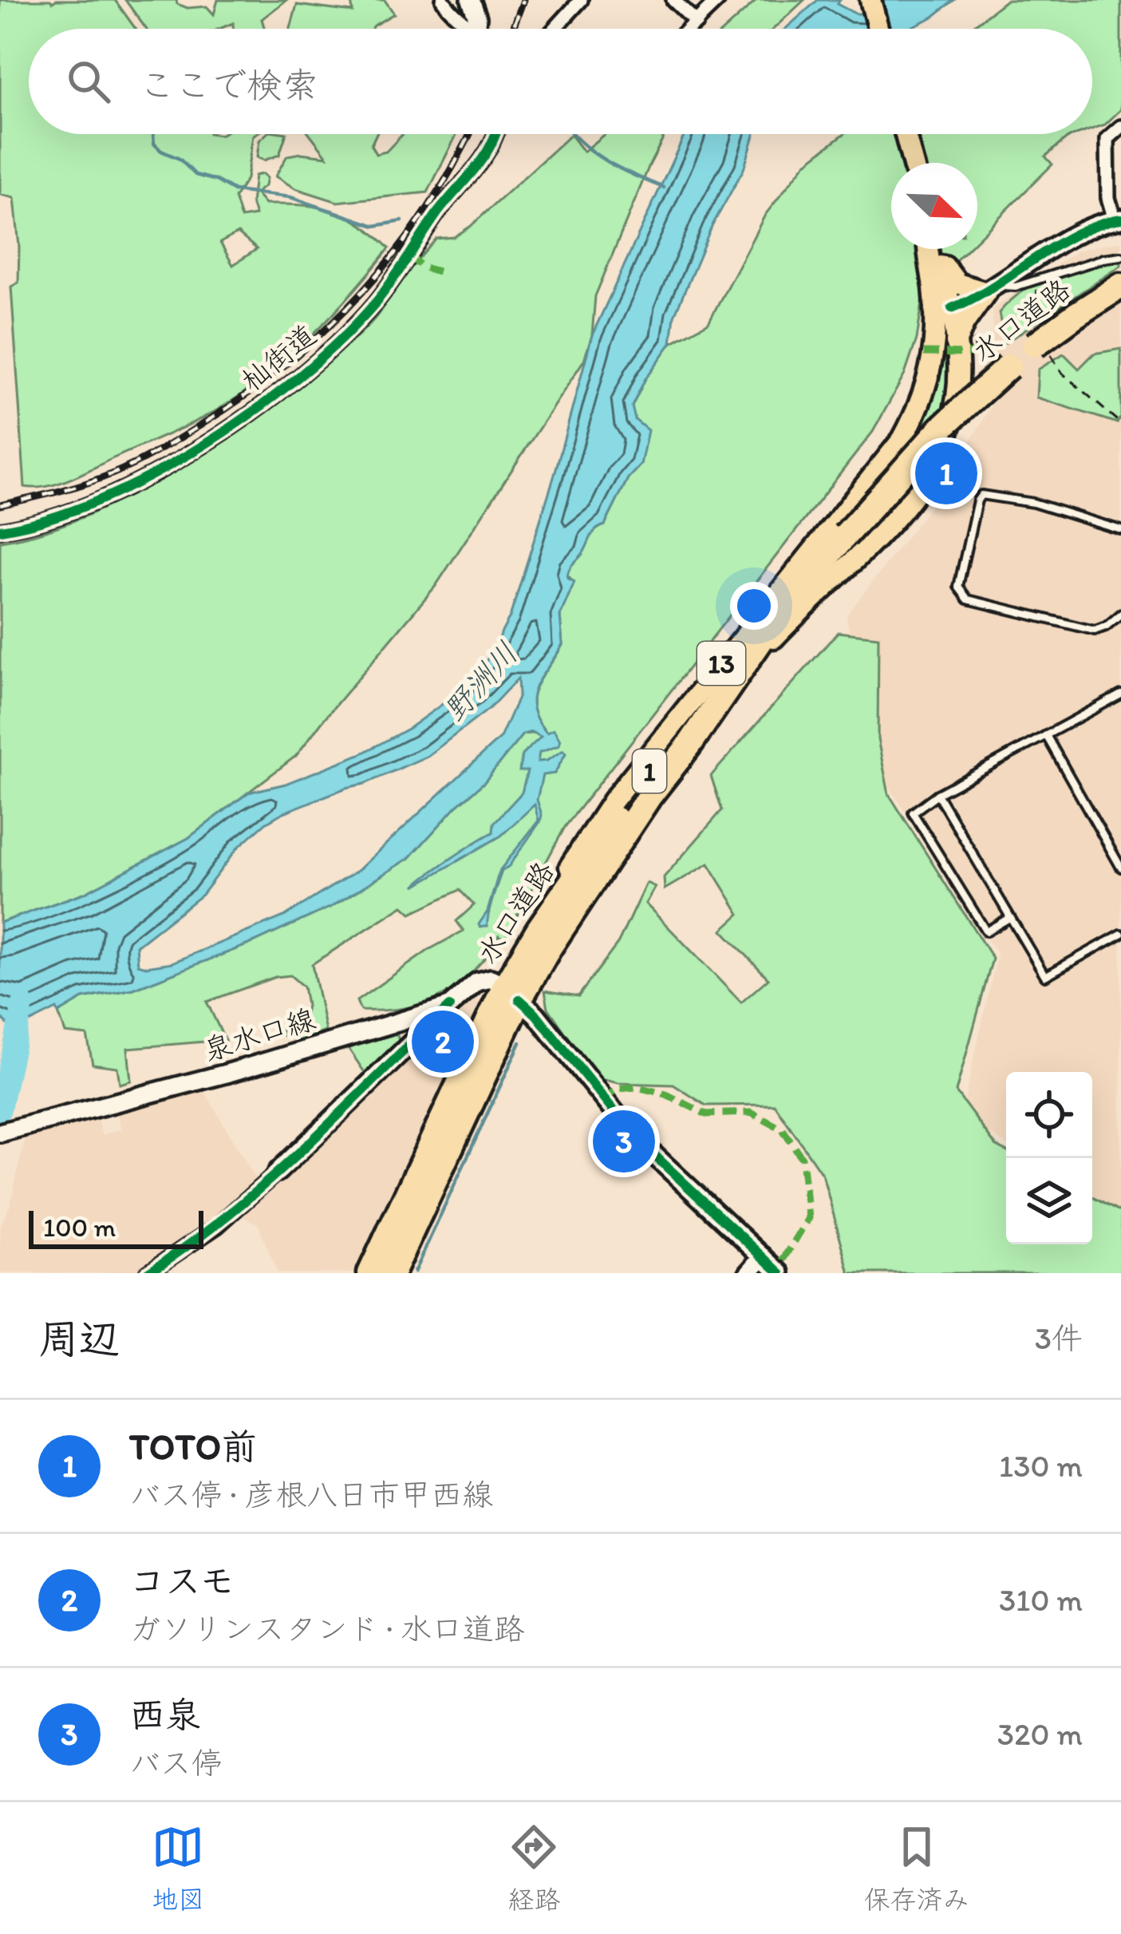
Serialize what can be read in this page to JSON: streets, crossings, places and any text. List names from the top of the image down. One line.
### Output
{"streets":{"highway":["水口道路","1"],"main road":["13"],"street":["杣街道","泉水口線"]},"crossings":[["水口道路","13"],["水口道路","泉水口線"]],"water":["野洲川"],"scale_bar":"100 m","north":"bottom right","page":{"search":"ここで検索","pins":["1","2","3"],"scale":"100 m","heading":["周辺","3件"],"list":[{"mark":"1","name":"TOTO前","note":"バス停 · 彦根八日市甲西線","value":"130 m"},{"mark":"2","name":"コスモ","note":"ガソリンスタンド · 水口道路","value":"310 m"},{"mark":"3","name":"西泉","note":"バス停","value":"320 m"}],"nav":["地図","経路","保存済み"]}}
